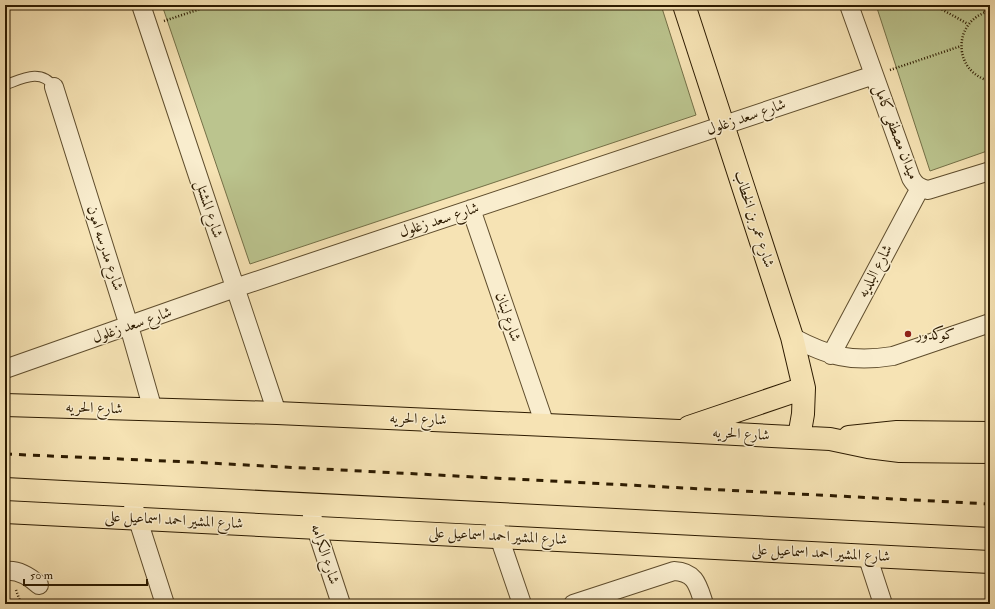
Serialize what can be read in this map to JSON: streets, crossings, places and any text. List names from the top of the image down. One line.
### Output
{"streets":{"main road":["شارع عمر بن الخطاب","شارع الحريه","شارع المشير احمد اسماعيل على"],"street":["شارع سعد زغلول","ميدان مصطفى كامل","شارع المشتل","شارع مدرسه امون","شارع البلديه","شارع لبنان","شارع الكرامه"]},"crossings":[["شارع سعد زغلول","ميدان مصطفى كامل"],["شارع سعد زغلول","شارع المشتل"],["شارع سعد زغلول","شارع عمر بن الخطاب"],["شارع سعد زغلول","شارع مدرسه امون"],["شارع سعد زغلول","شارع لبنان"],["ميدان مصطفى كامل","شارع البلديه"],["شارع المشتل","شارع الحريه"],["شارع عمر بن الخطاب","شارع الحريه"],["شارع مدرسه امون","شارع الحريه"],["شارع لبنان","شارع الحريه"],["شارع المشير احمد اسماعيل على","شارع الكرامه"]],"places":["كوكدور"],"scale_bar":"50 m"}
